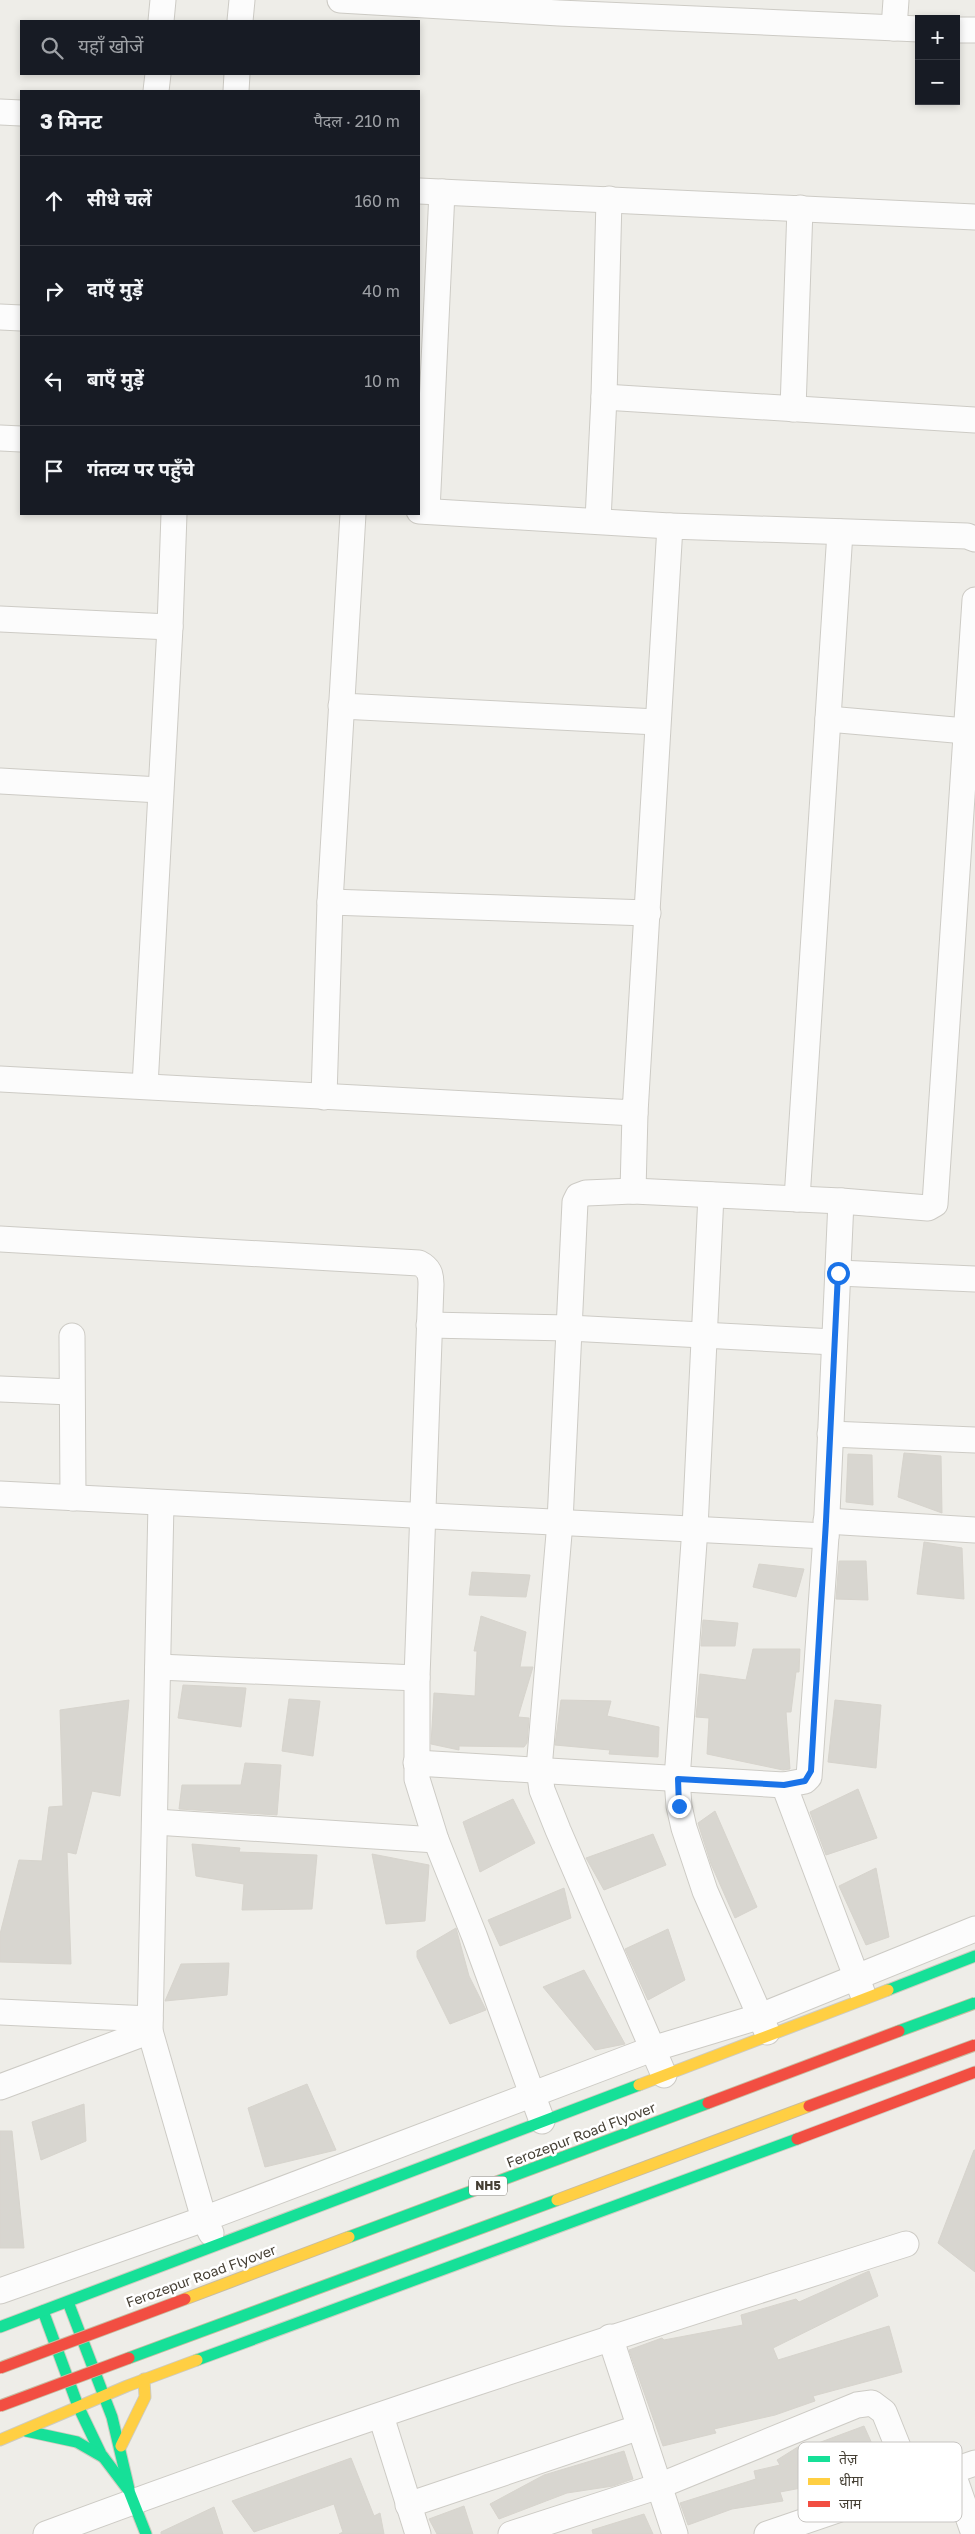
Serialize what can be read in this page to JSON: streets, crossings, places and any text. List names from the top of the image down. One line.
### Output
{"streets":{"main road":["Ferozepur Road Flyover","NH5"]},"legend":["तेज़","धीमा","जाम"],"page":{"map_buttons":["+","−"],"search":"यहाँ खोजें","heading":["3 मिनट","पैदल · 210 m"],"list":[["सीधे चलें","160 m"],["दाएँ मुड़ें","40 m"],["बाएँ मुड़ें","10 m"],"गंतव्य पर पहुँचे"]}}
